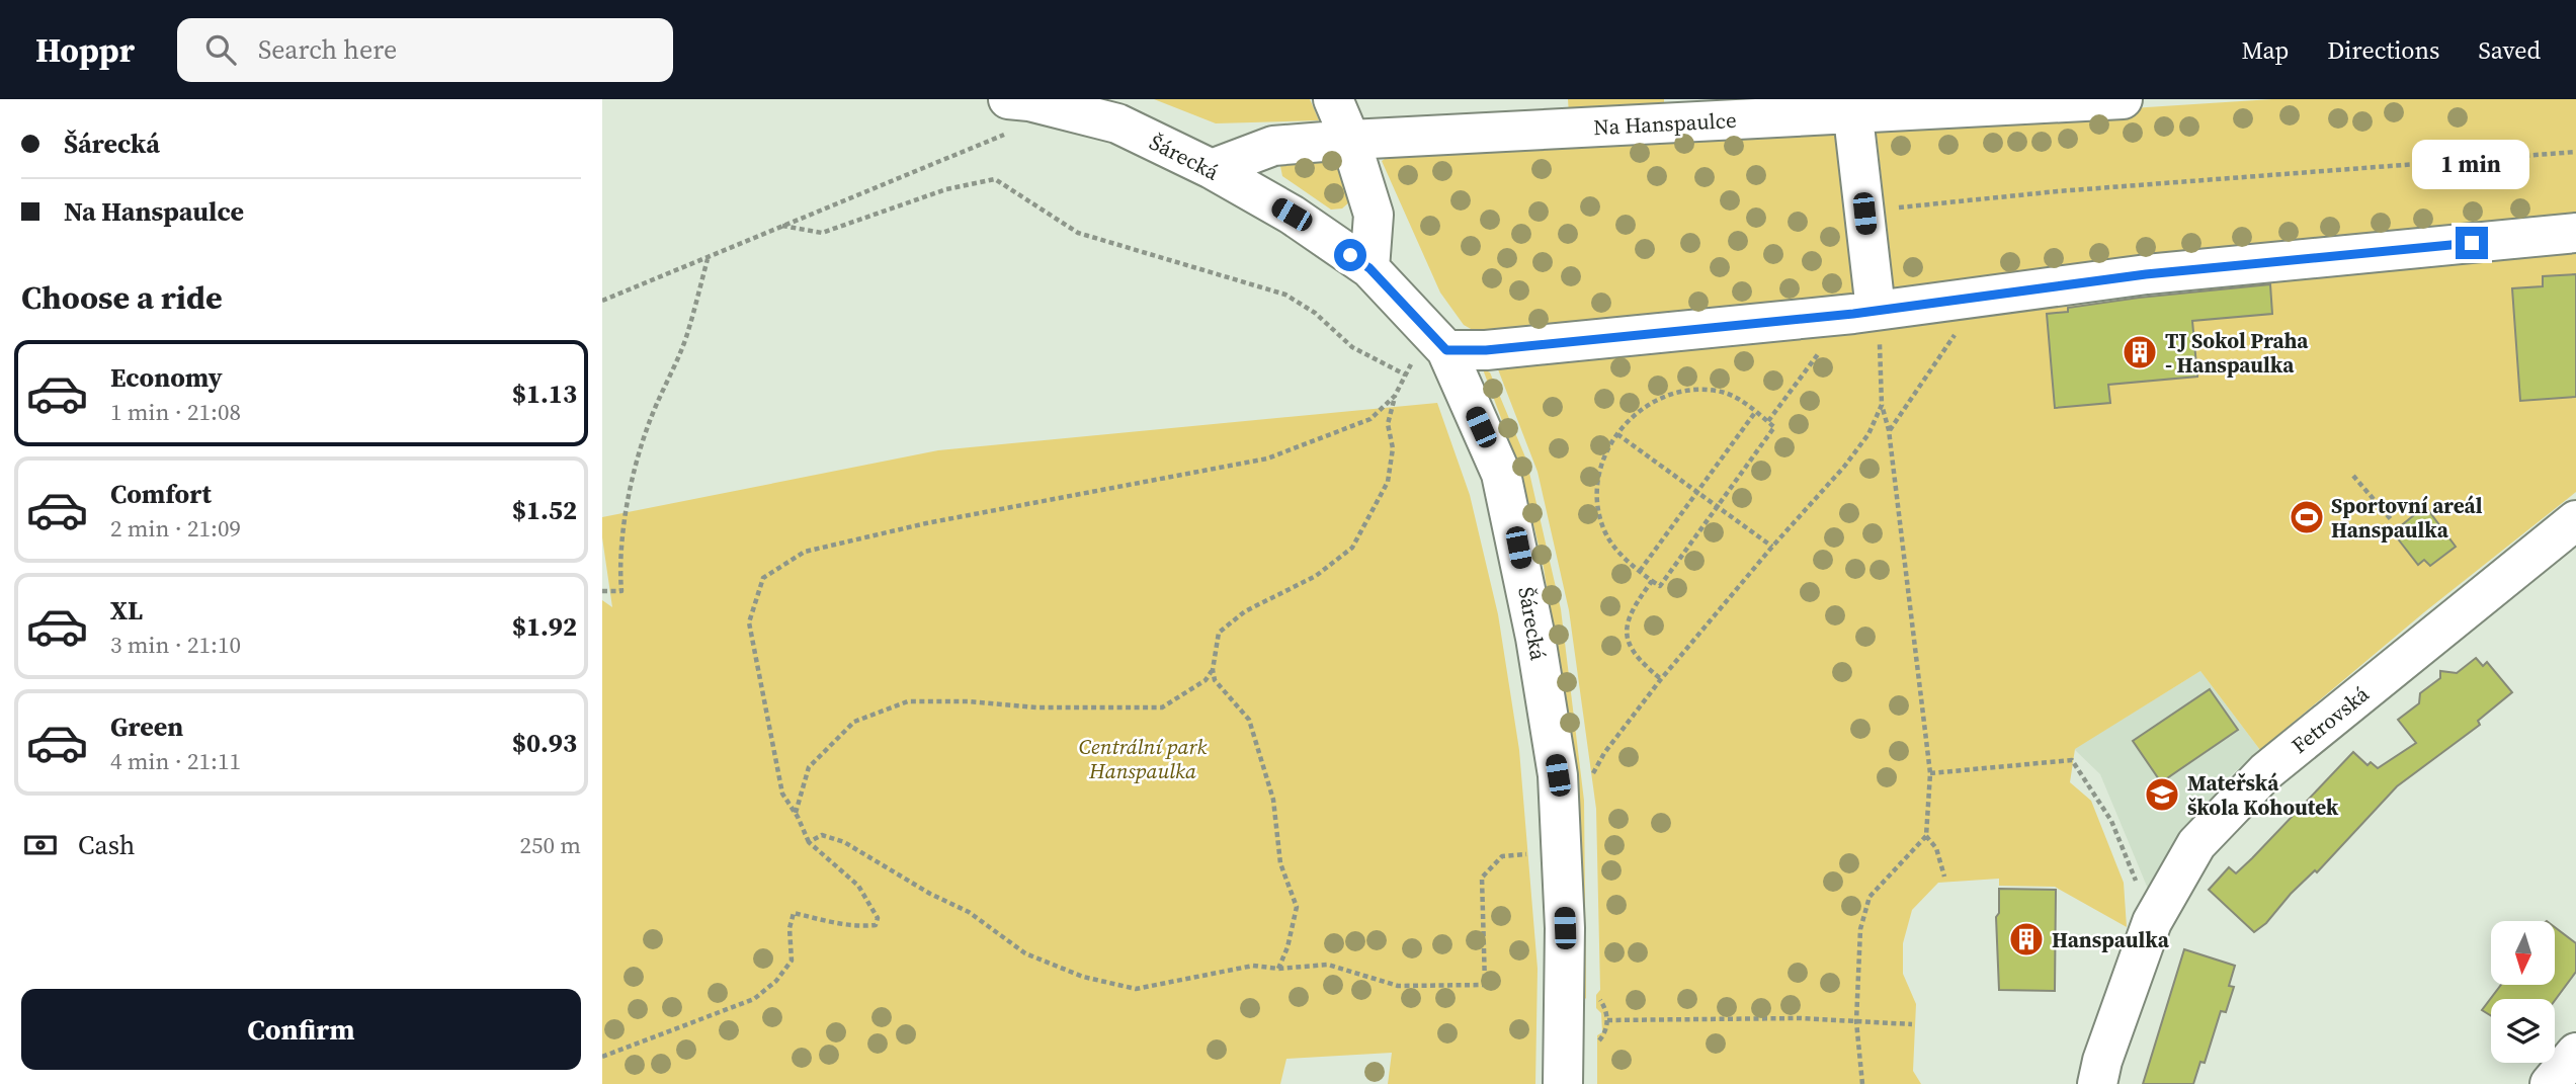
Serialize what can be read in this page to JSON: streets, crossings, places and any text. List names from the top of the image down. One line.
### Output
{"streets":{"street":["Na Hanspaulce","Šárecká","Fetrovská"]},"crossings":[["Na Hanspaulce","Šárecká"]],"parks":["Centrální park Hanspaulka"],"places":{"building":["TJ Sokol Praha - Hanspaulka","Hanspaulka"],"sports":["Sportovní areál Hanspaulka"],"school or university":["Mateřská škola Kohoutek"]},"north":"bottom","page":{"header":"Hoppr","search":"Search here","nav":["Map","Directions","Saved"],"banner":["Šárecká","Na Hanspaulce"],"bubble":"1 min","heading":"Choose a ride","list":[{"name":"Economy","note":"1 min · 21:08","value":"$1.13"},{"name":"Comfort","note":"2 min · 21:09","value":"$1.52"},{"name":"XL","note":"3 min · 21:10","value":"$1.92"},{"name":"Green","note":"4 min · 21:11","value":"$0.93"}],"pay":["Cash","250 m"],"buttons":"Confirm"}}
